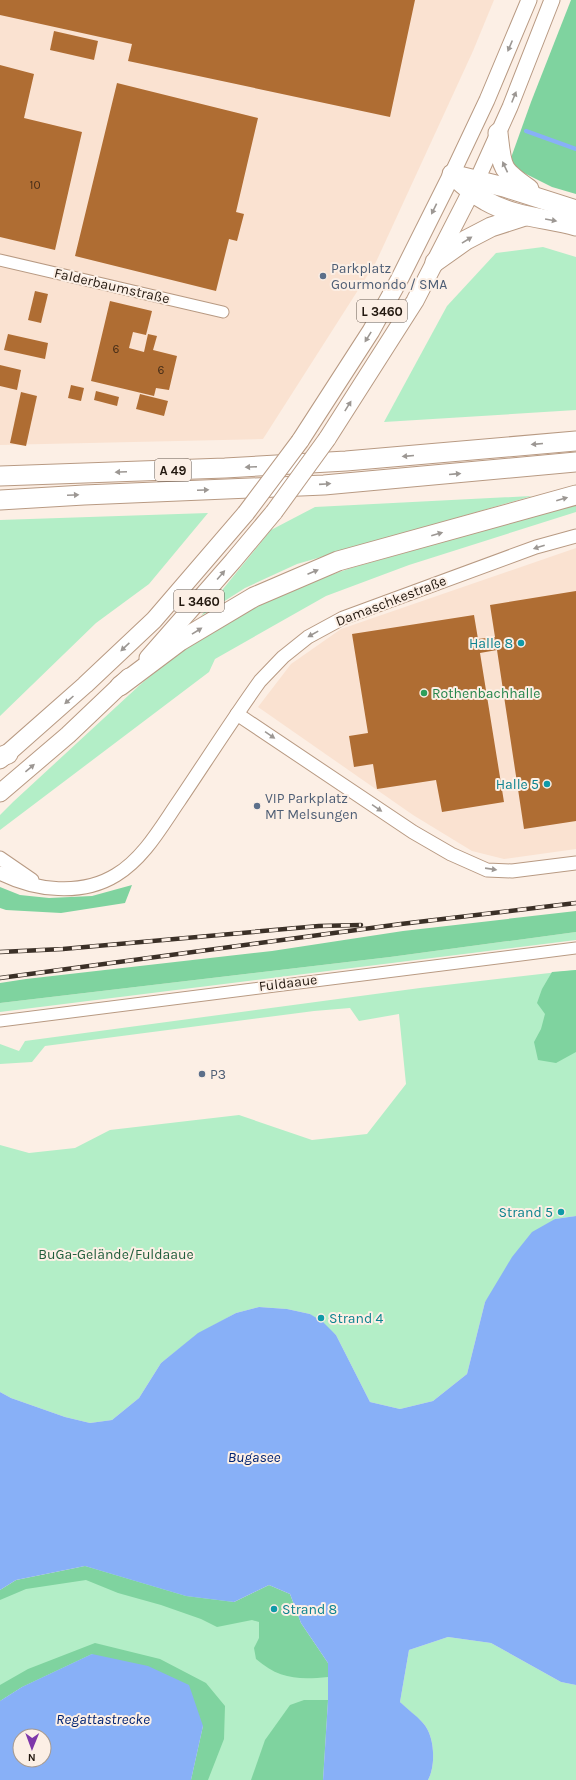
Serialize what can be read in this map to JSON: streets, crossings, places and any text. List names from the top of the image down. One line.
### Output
{"streets":{"highway":["A 49"],"main road":["L 3460"],"street":["Falderbaumstraße","Damaschkestraße","Fuldaaue"]},"one_way":["Damaschkestraße"],"water":["Bugasee","Regattastrecke"],"parks":["BuGa-Gelände/Fuldaaue"],"places":["Parkplatz Gourmondo / SMA","Halle 8","Rothenbachhalle","Halle 5","VIP Parkplatz MT Melsungen","P3","Strand 5","Strand 4","Strand 8"],"house_numbers":["10","6","6"],"north":"bottom"}
